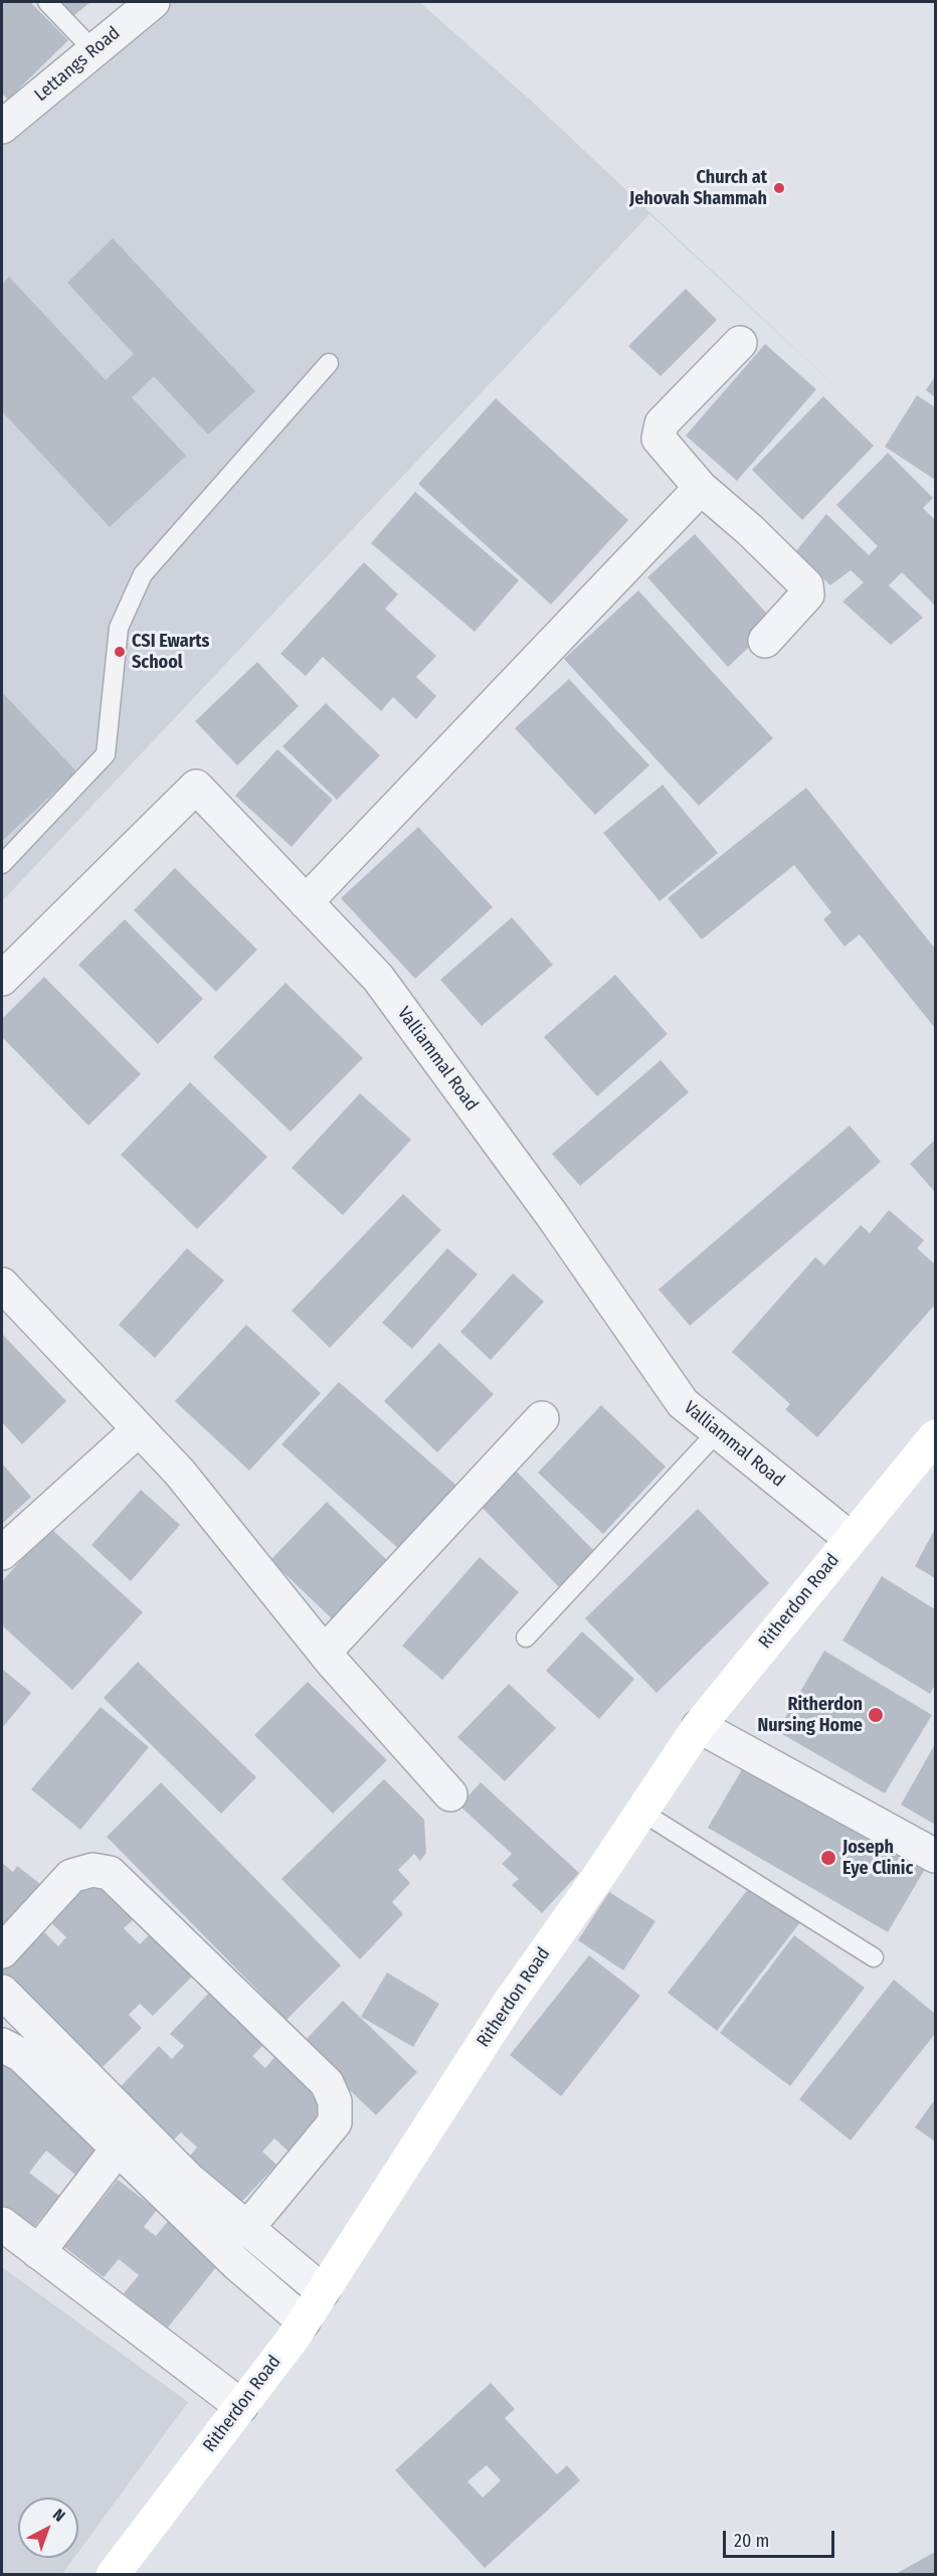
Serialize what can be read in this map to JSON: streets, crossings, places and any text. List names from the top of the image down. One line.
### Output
{"streets":{"main road":["Ritherdon Road"],"street":["Lettangs Road","Valliammal Road"]},"crossings":[["Valliammal Road","Ritherdon Road"]],"places":["Church at Jehovah Shammah","CSI Ewarts School","Ritherdon Nursing Home","Joseph Eye Clinic"],"scale_bar":"20 m","north":"top right"}
